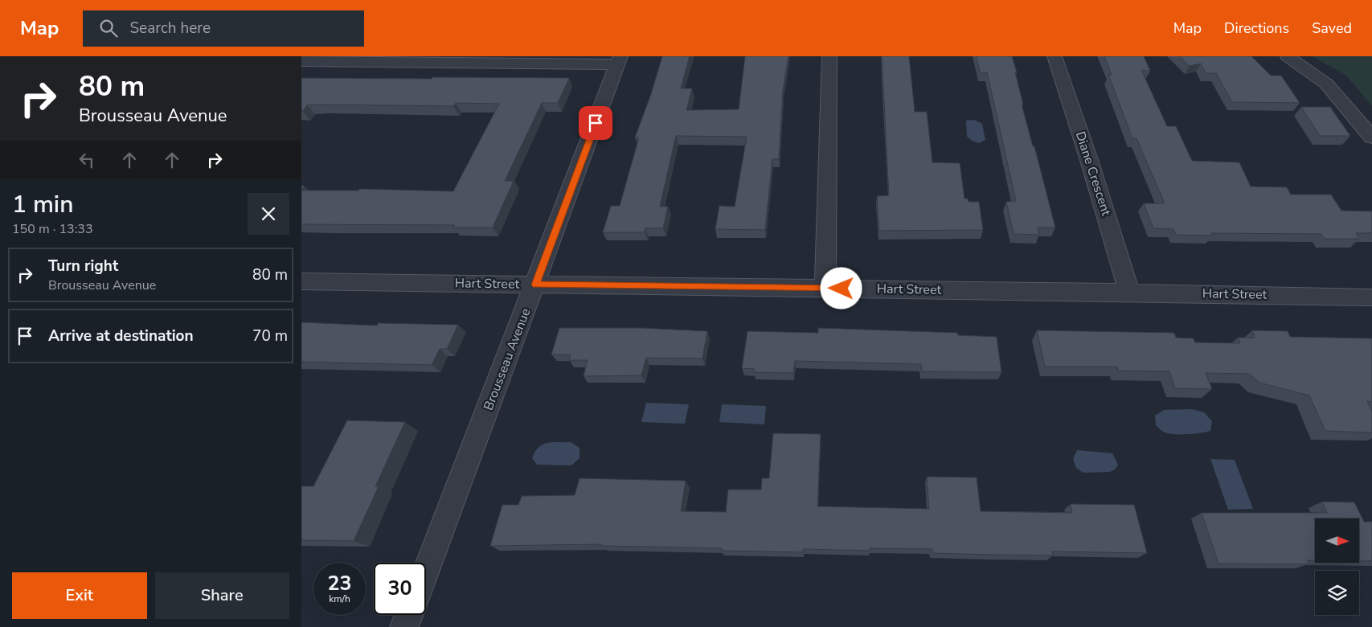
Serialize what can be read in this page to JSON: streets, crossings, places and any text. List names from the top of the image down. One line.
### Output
{"streets":{"street":["Diane Crescent","Hart Street","Brousseau Avenue"]},"crossings":[["Diane Crescent","Hart Street"],["Hart Street","Brousseau Avenue"]],"north":"right","page":{"header":"Map","search":"Search here","nav":["Map","Directions","Saved"],"turn":["80 m","Brousseau Avenue"],"heading":["1 min","150 m · 13:33"],"list":[{"name":"Turn right","note":"Brousseau Avenue","value":"80 m"},{"name":"Arrive at destination","value":"70 m"}],"speed":"23 km/h","limit":"30","buttons":["Exit","Share"]}}
